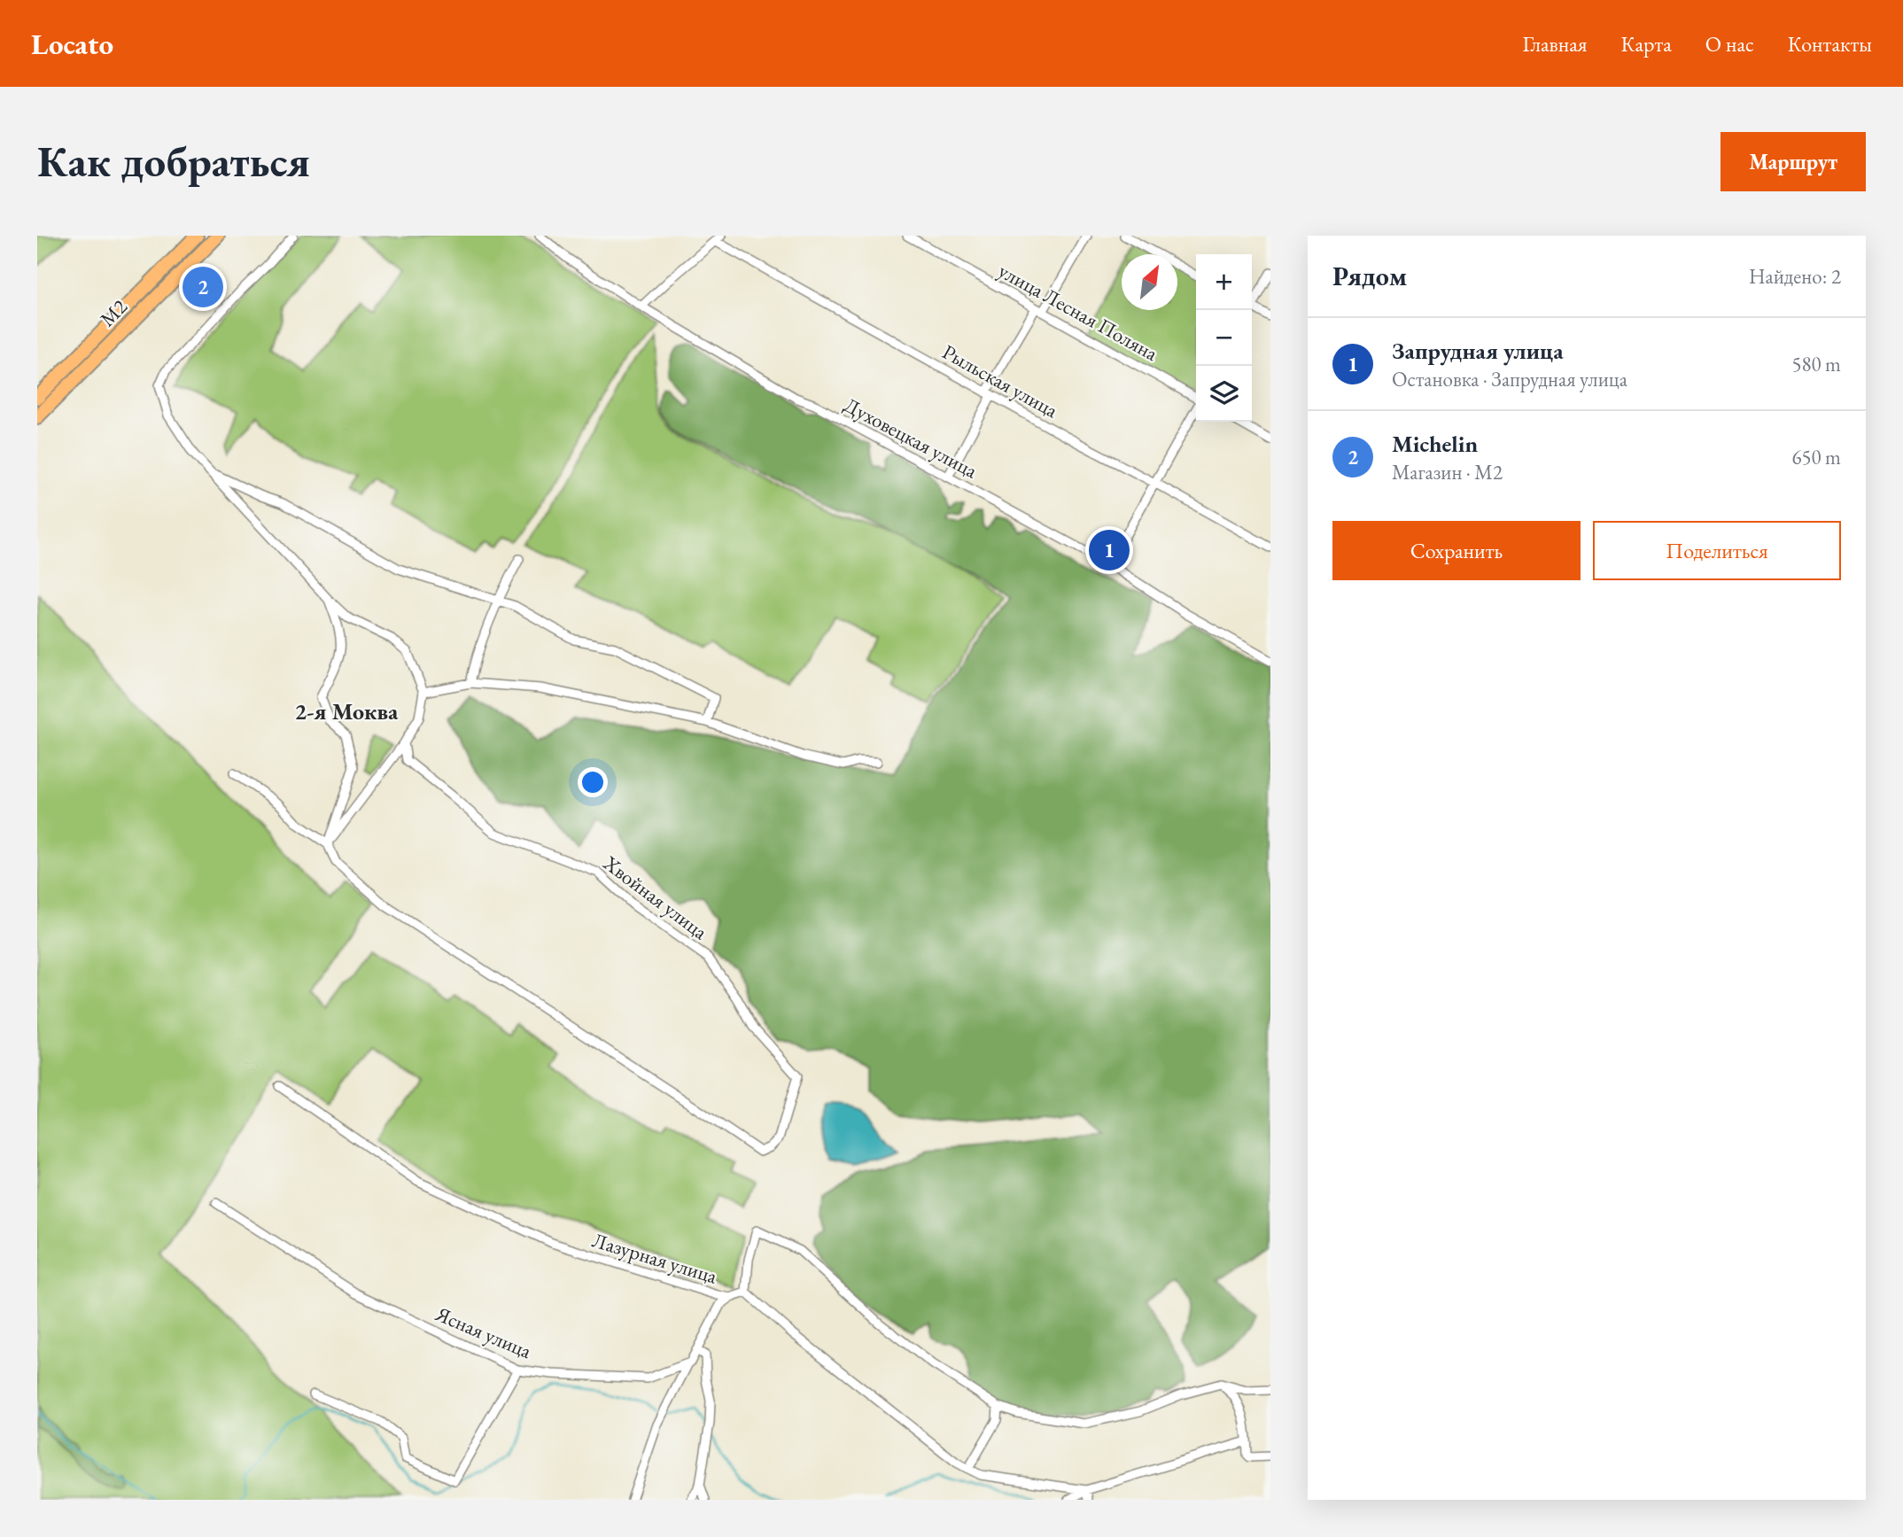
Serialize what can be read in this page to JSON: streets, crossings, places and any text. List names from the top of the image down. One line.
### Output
{"streets":{"highway":["М2"],"street":["улица Лесная Поляна","Рыльская улица","Духовецкая улица","Хвойная улица","Лазурная улица","Ясная улица"]},"districts":["2-я Моква"],"north":"top right","page":{"header":"Locato","nav":["Главная","Карта","О нас","Контакты"],"buttons":["Маршрут",["Сохранить","Поделиться"]],"title":"Как добраться","heading":["Рядом","Найдено: 2"],"map_buttons":["+","−"],"pins":["2","1"],"list":[{"mark":"1","name":"Запрудная улица","note":"Остановка · Запрудная улица","value":"580 m"},{"mark":"2","name":"Michelin","note":"Магазин · М2","value":"650 m"}]}}
